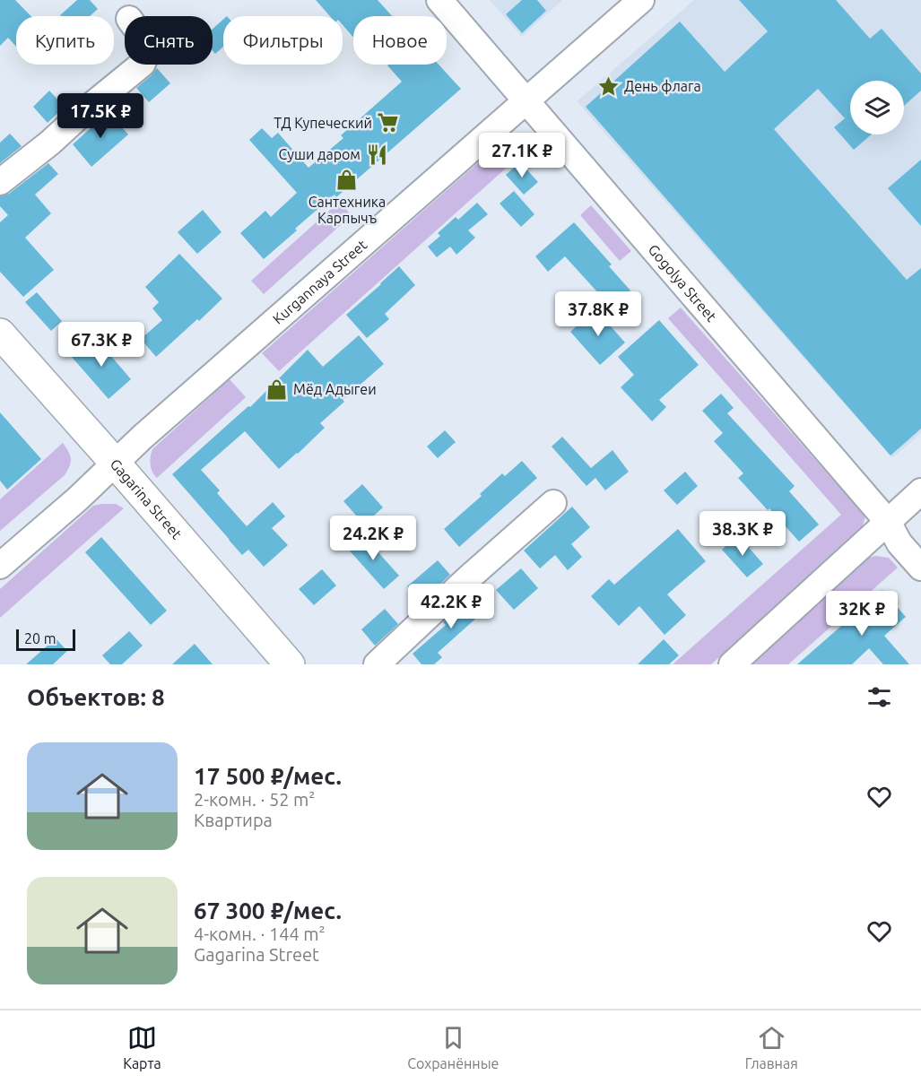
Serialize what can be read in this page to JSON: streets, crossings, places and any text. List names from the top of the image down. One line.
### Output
{"streets":{"main road":["Gagarina Street"],"street":["Kurgannaya Street","Gogolya Street"]},"crossings":[["Kurgannaya Street","Gogolya Street"],["Kurgannaya Street","Gagarina Street"]],"places":{"place":["День флага"],"supermarket":["ТД Купеческий"],"restaurant":["Суши даром"],"shop":["Сантехника Карпычъ","Мёд Адыгеи"]},"scale_bar":"20 m","page":{"chip":["Купить","Снять","Фильтры","Новое"],"price":["17.5K ₽","27.1K ₽","37.8K ₽","67.3K ₽","38.3K ₽","24.2K ₽","42.2K ₽","32K ₽"],"scale":"20 m","heading":"Объектов: 8","list":[{"name":"17 500 ₽/мес.","note":"2-комн. · 52 m² · Квартира"},{"name":"67 300 ₽/мес.","note":"4-комн. · 144 m² · Gagarina Street"}],"tabs":["Карта","Сохранённые","Главная"]}}
